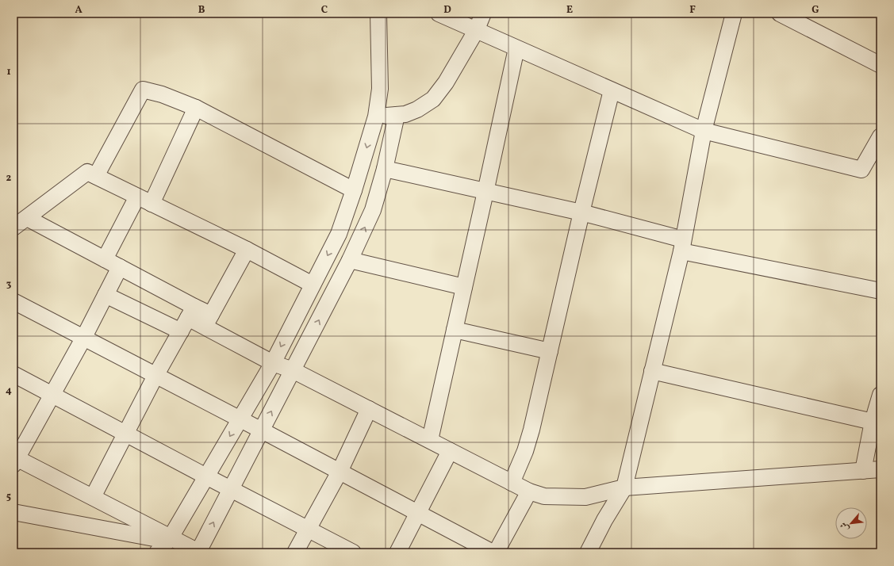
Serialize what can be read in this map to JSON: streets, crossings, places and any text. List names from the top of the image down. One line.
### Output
{"north":"bottom left","grid":{"columns":["A","B","C","D","E","F","G"],"rows":["1","2","3","4","5"]}}
